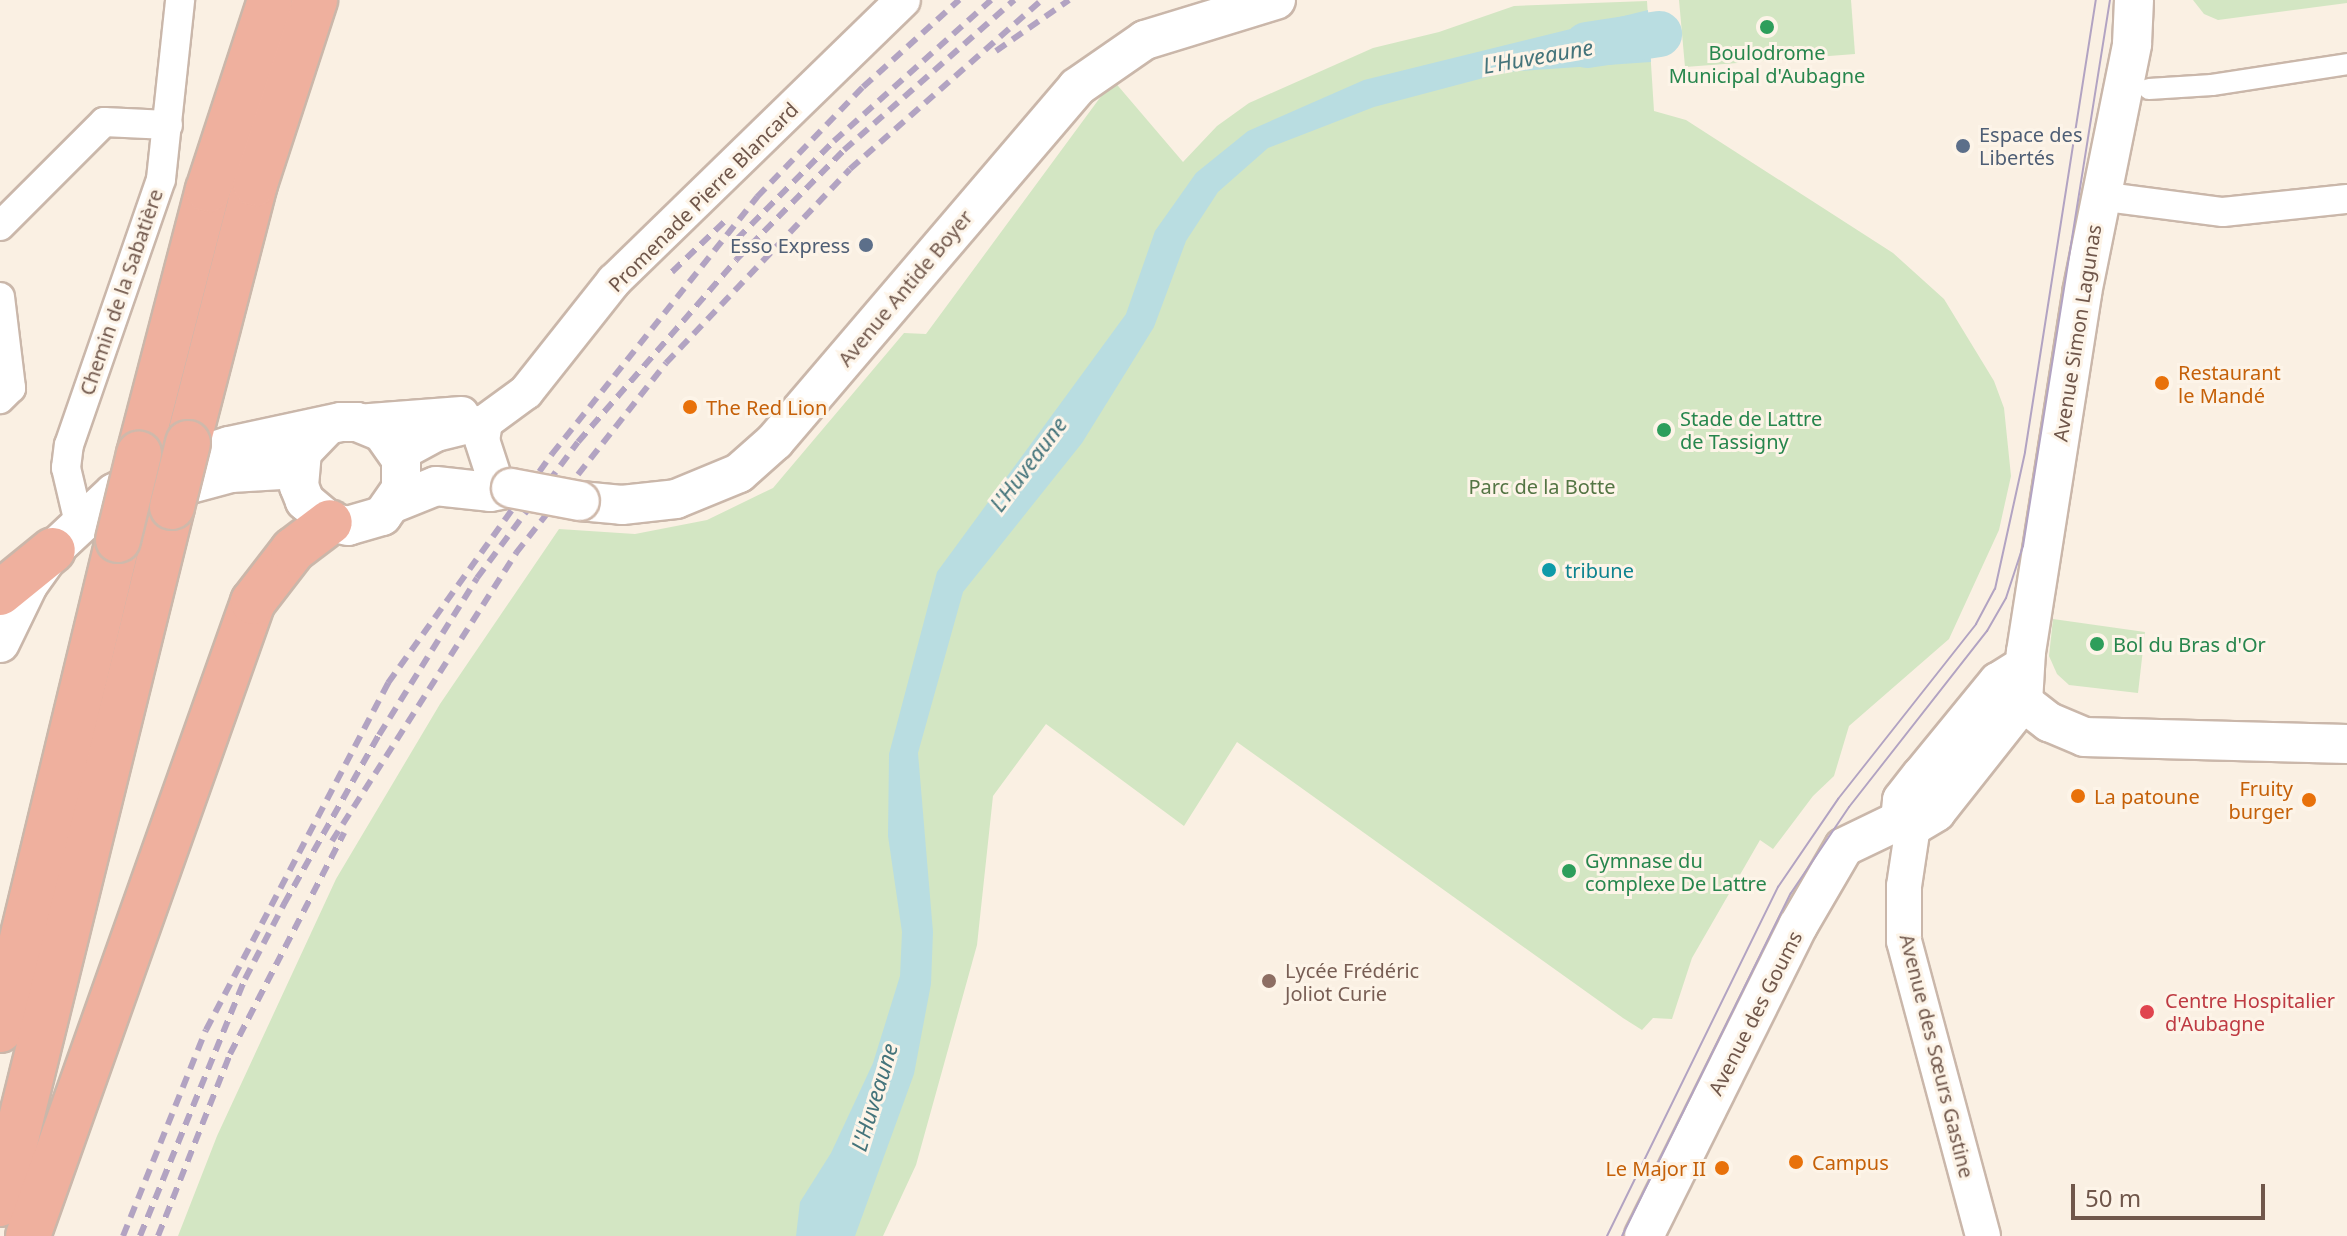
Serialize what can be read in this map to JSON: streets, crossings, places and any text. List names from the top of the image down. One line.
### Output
{"streets":{"main road":["Avenue Antide Boyer","Avenue Simon Lagunas","Avenue des Goums"],"street":["Promenade Pierre Blancard","Chemin de la Sabatière","Avenue des Sœurs Gastine"]},"crossings":[["Promenade Pierre Blancard","Avenue Antide Boyer"],["Avenue des Goums","Avenue des Sœurs Gastine"]],"water":["L'Huveaune"],"parks":["Parc de la Botte"],"places":["Boulodrome Municipal d'Aubagne","Espace des Libertés","Esso Express","Restaurant le Mandé","The Red Lion","Stade de Lattre de Tassigny","tribune","Bol du Bras d'Or","La patoune","Fruity burger","Gymnase du complexe De Lattre","Lycée Frédéric Joliot Curie","Centre Hospitalier d'Aubagne","Campus","Le Major II"],"scale_bar":"50 m"}
